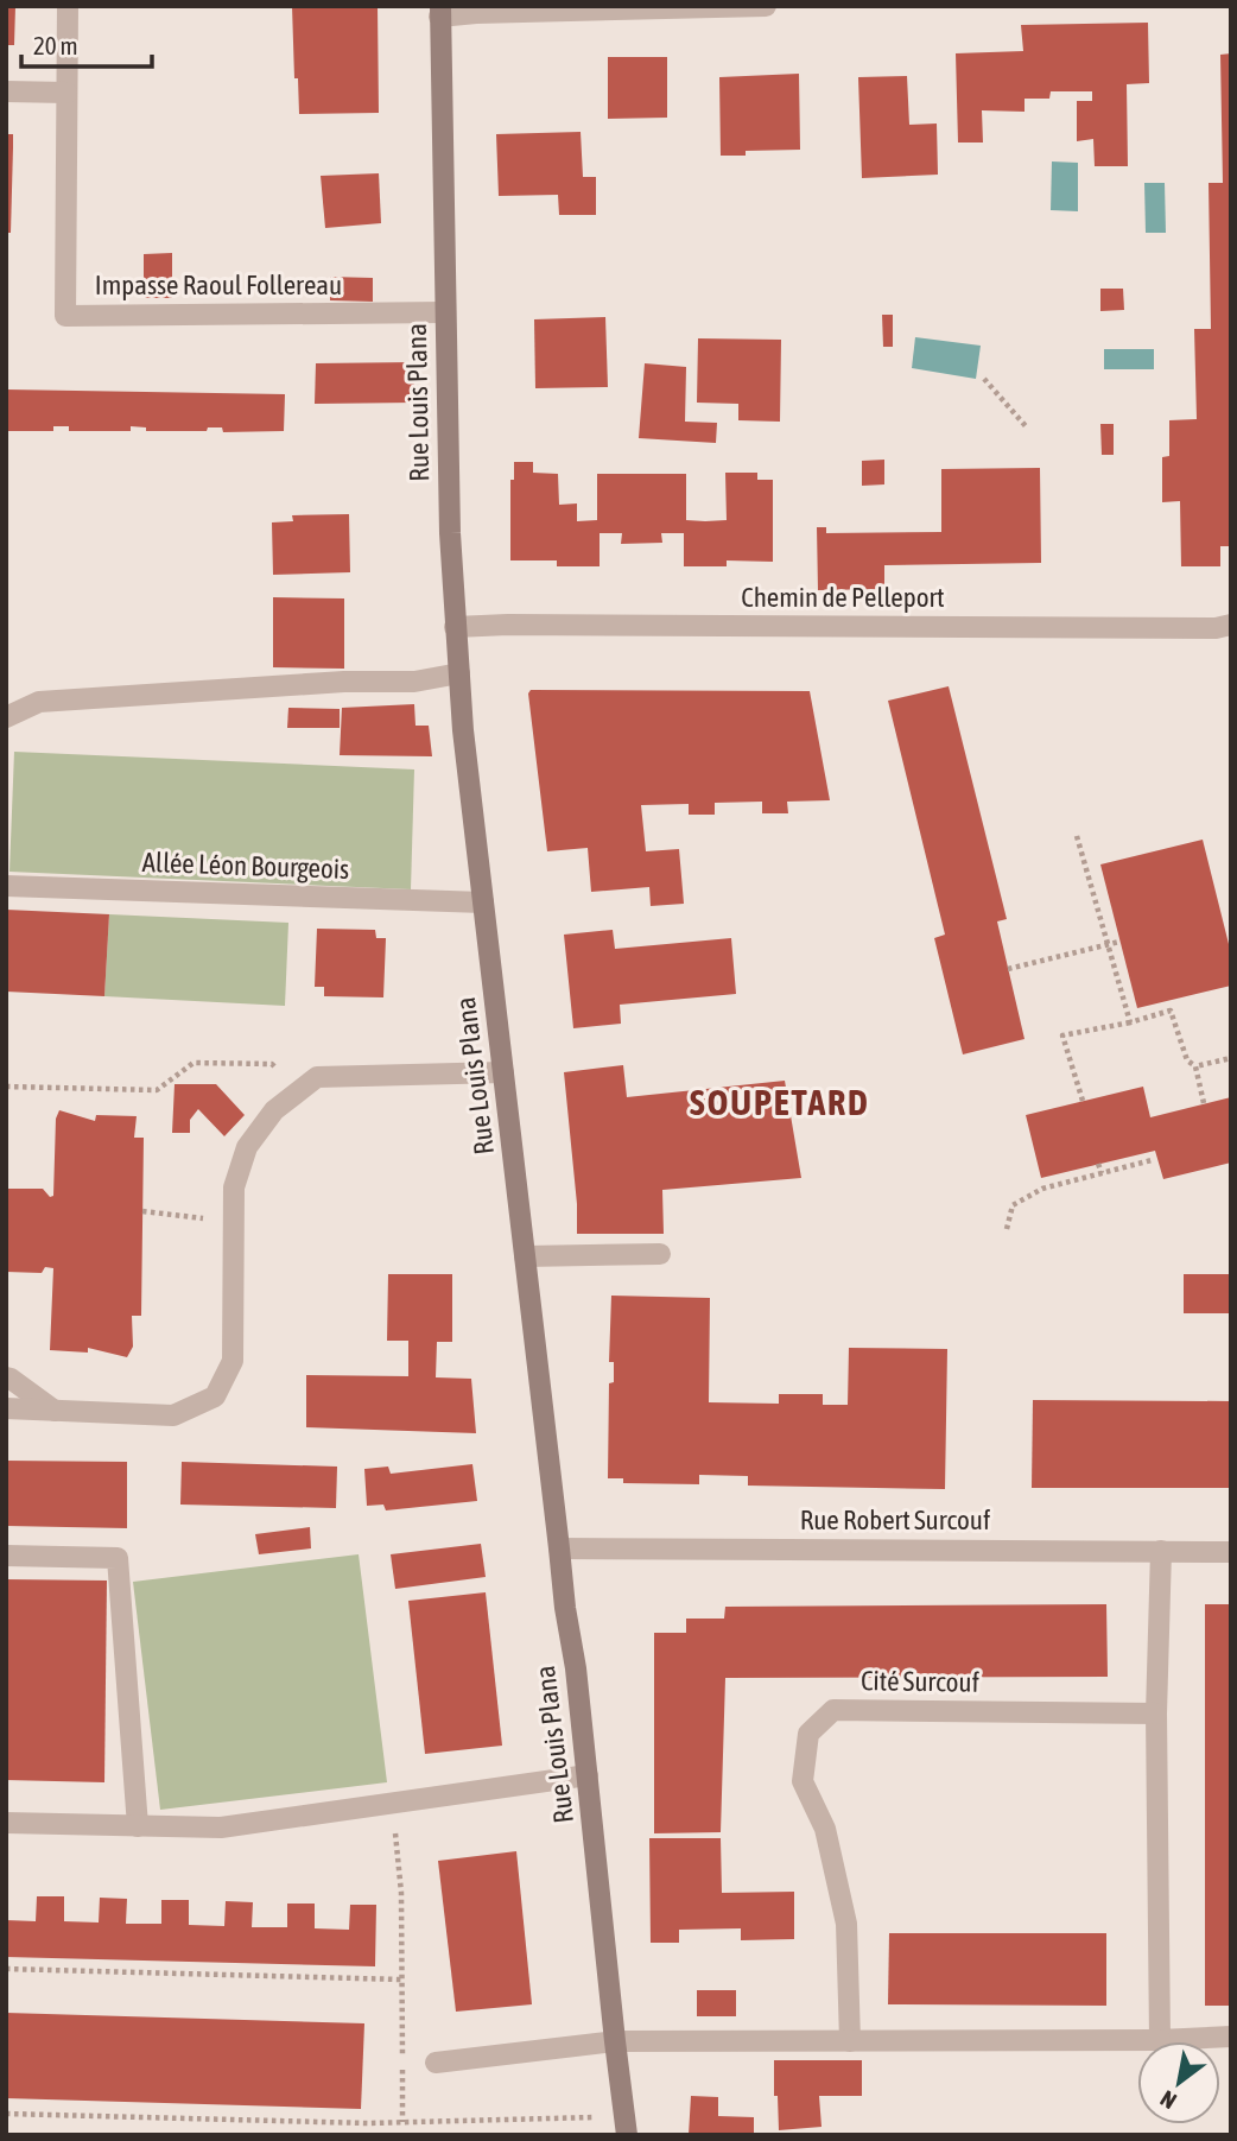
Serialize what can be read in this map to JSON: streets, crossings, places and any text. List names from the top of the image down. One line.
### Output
{"streets":{"street":["Impasse Raoul Follereau","Rue Louis Plana","Chemin de Pelleport","Allée Léon Bourgeois","Rue Robert Surcouf","Cité Surcouf"]},"crossings":[["Impasse Raoul Follereau","Rue Louis Plana"],["Rue Louis Plana","Chemin de Pelleport"],["Rue Louis Plana","Allée Léon Bourgeois"],["Rue Louis Plana","Rue Robert Surcouf"]],"districts":["SOUPETARD"],"scale_bar":"20 m","north":"bottom left"}
